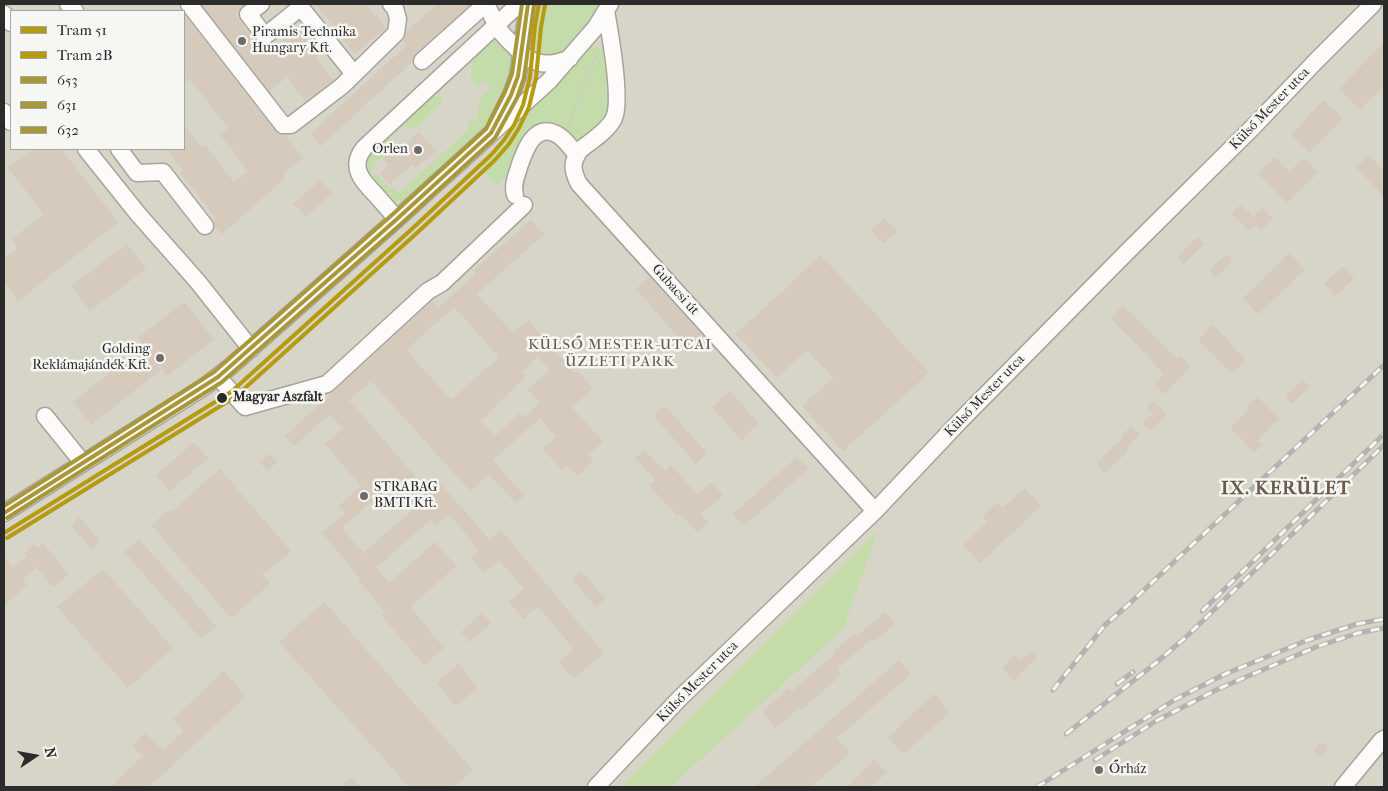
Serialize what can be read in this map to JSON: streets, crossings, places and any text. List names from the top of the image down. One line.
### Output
{"streets":{"street":["Külső Mester utca","Gubacsi út"]},"crossings":[["Külső Mester utca","Gubacsi út"]],"districts":["KÜLSŐ MESTER-UTCAI ÜZLETI PARK","IX. KERÜLET"],"places":["Piramis Technika Hungary Kft.","Orlen","Golding Reklámajándék Kft.","Magyar Aszfalt","STRABAG BMTI Kft.","Őrház"],"lines":["tram line 51","transit line 653","transit line 632","tram line 2B","transit line 631"],"legend":["Tram 51","Tram 2B","653","631","632"],"north":"right"}
